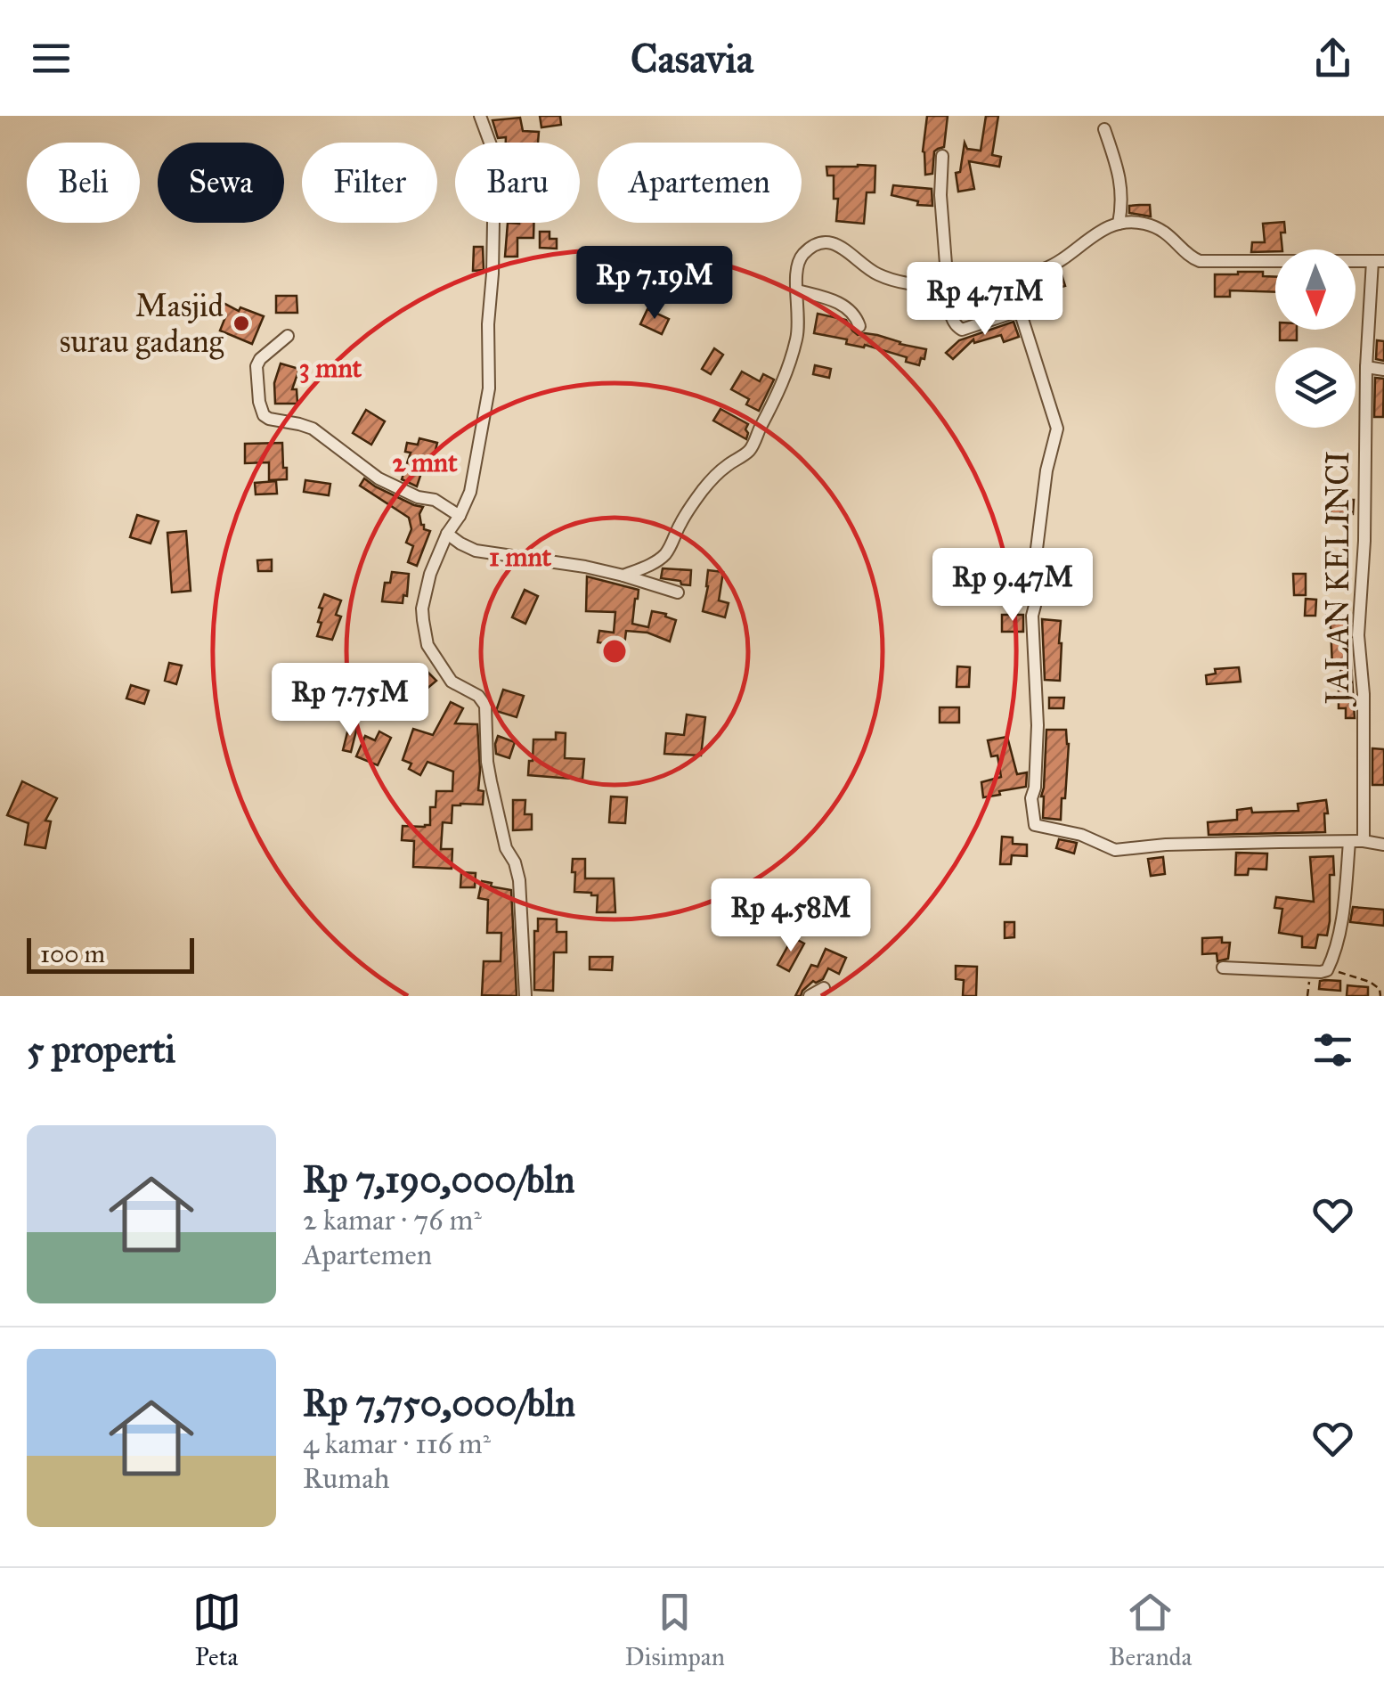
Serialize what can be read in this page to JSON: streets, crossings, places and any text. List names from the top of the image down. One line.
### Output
{"streets":{"street":["JALAN KELINCI"]},"places":["Masjid surau gadang"],"scale_bar":"100 m","north":"bottom","page":{"header":"Casavia","chip":["Beli","Sewa","Filter","Baru","Apartemen"],"price":["Rp 7.19M","Rp 4.71M","Rp 9.47M","Rp 7.75M","Rp 4.58M"],"scale":"100 m","heading":"5 properti","list":[{"name":"Rp 7,190,000/bln","note":"2 kamar · 76 m² · Apartemen"},{"name":"Rp 7,750,000/bln","note":"4 kamar · 116 m² · Rumah"}],"tabs":["Peta","Disimpan","Beranda"]},"rings":["3 mnt","2 mnt","1 mnt"]}
